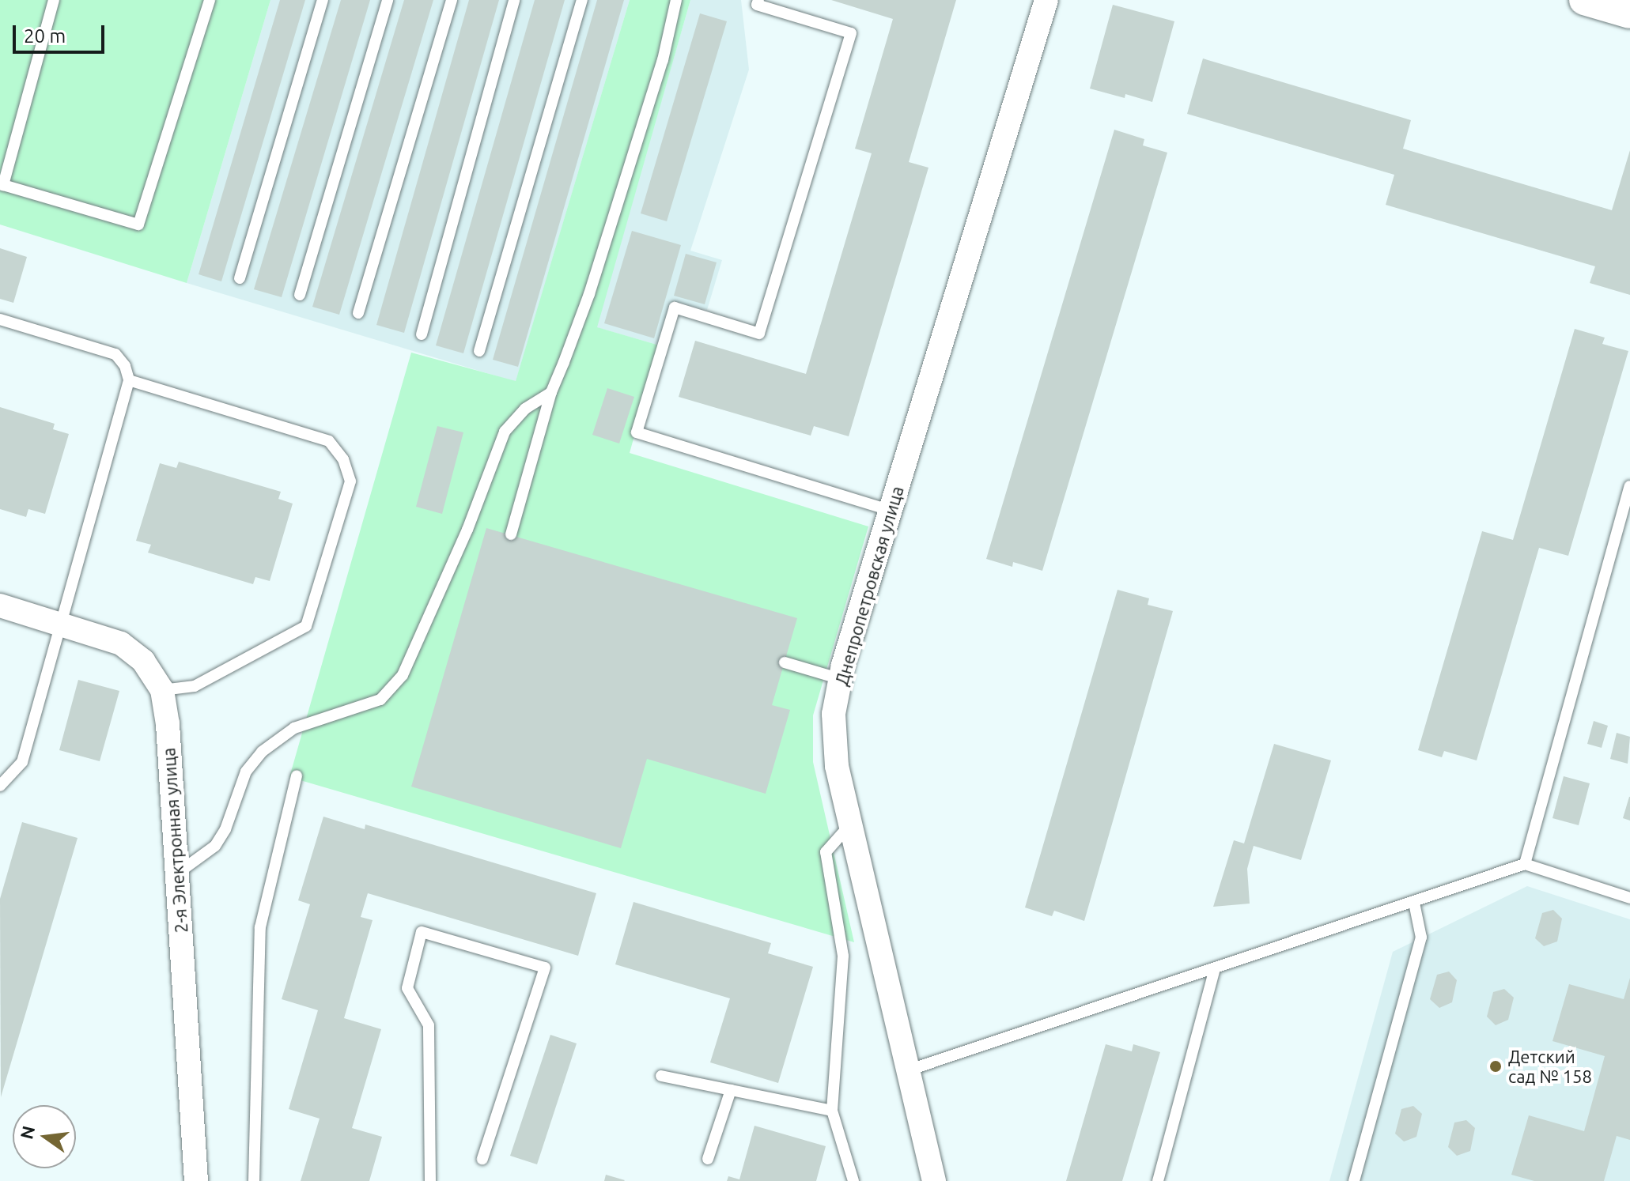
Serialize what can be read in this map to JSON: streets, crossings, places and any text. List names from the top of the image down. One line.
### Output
{"streets":{"street":["Днепропетровская улица","2-я Электронная улица"]},"places":["Детский сад № 158"],"scale_bar":"20 m","north":"left"}
